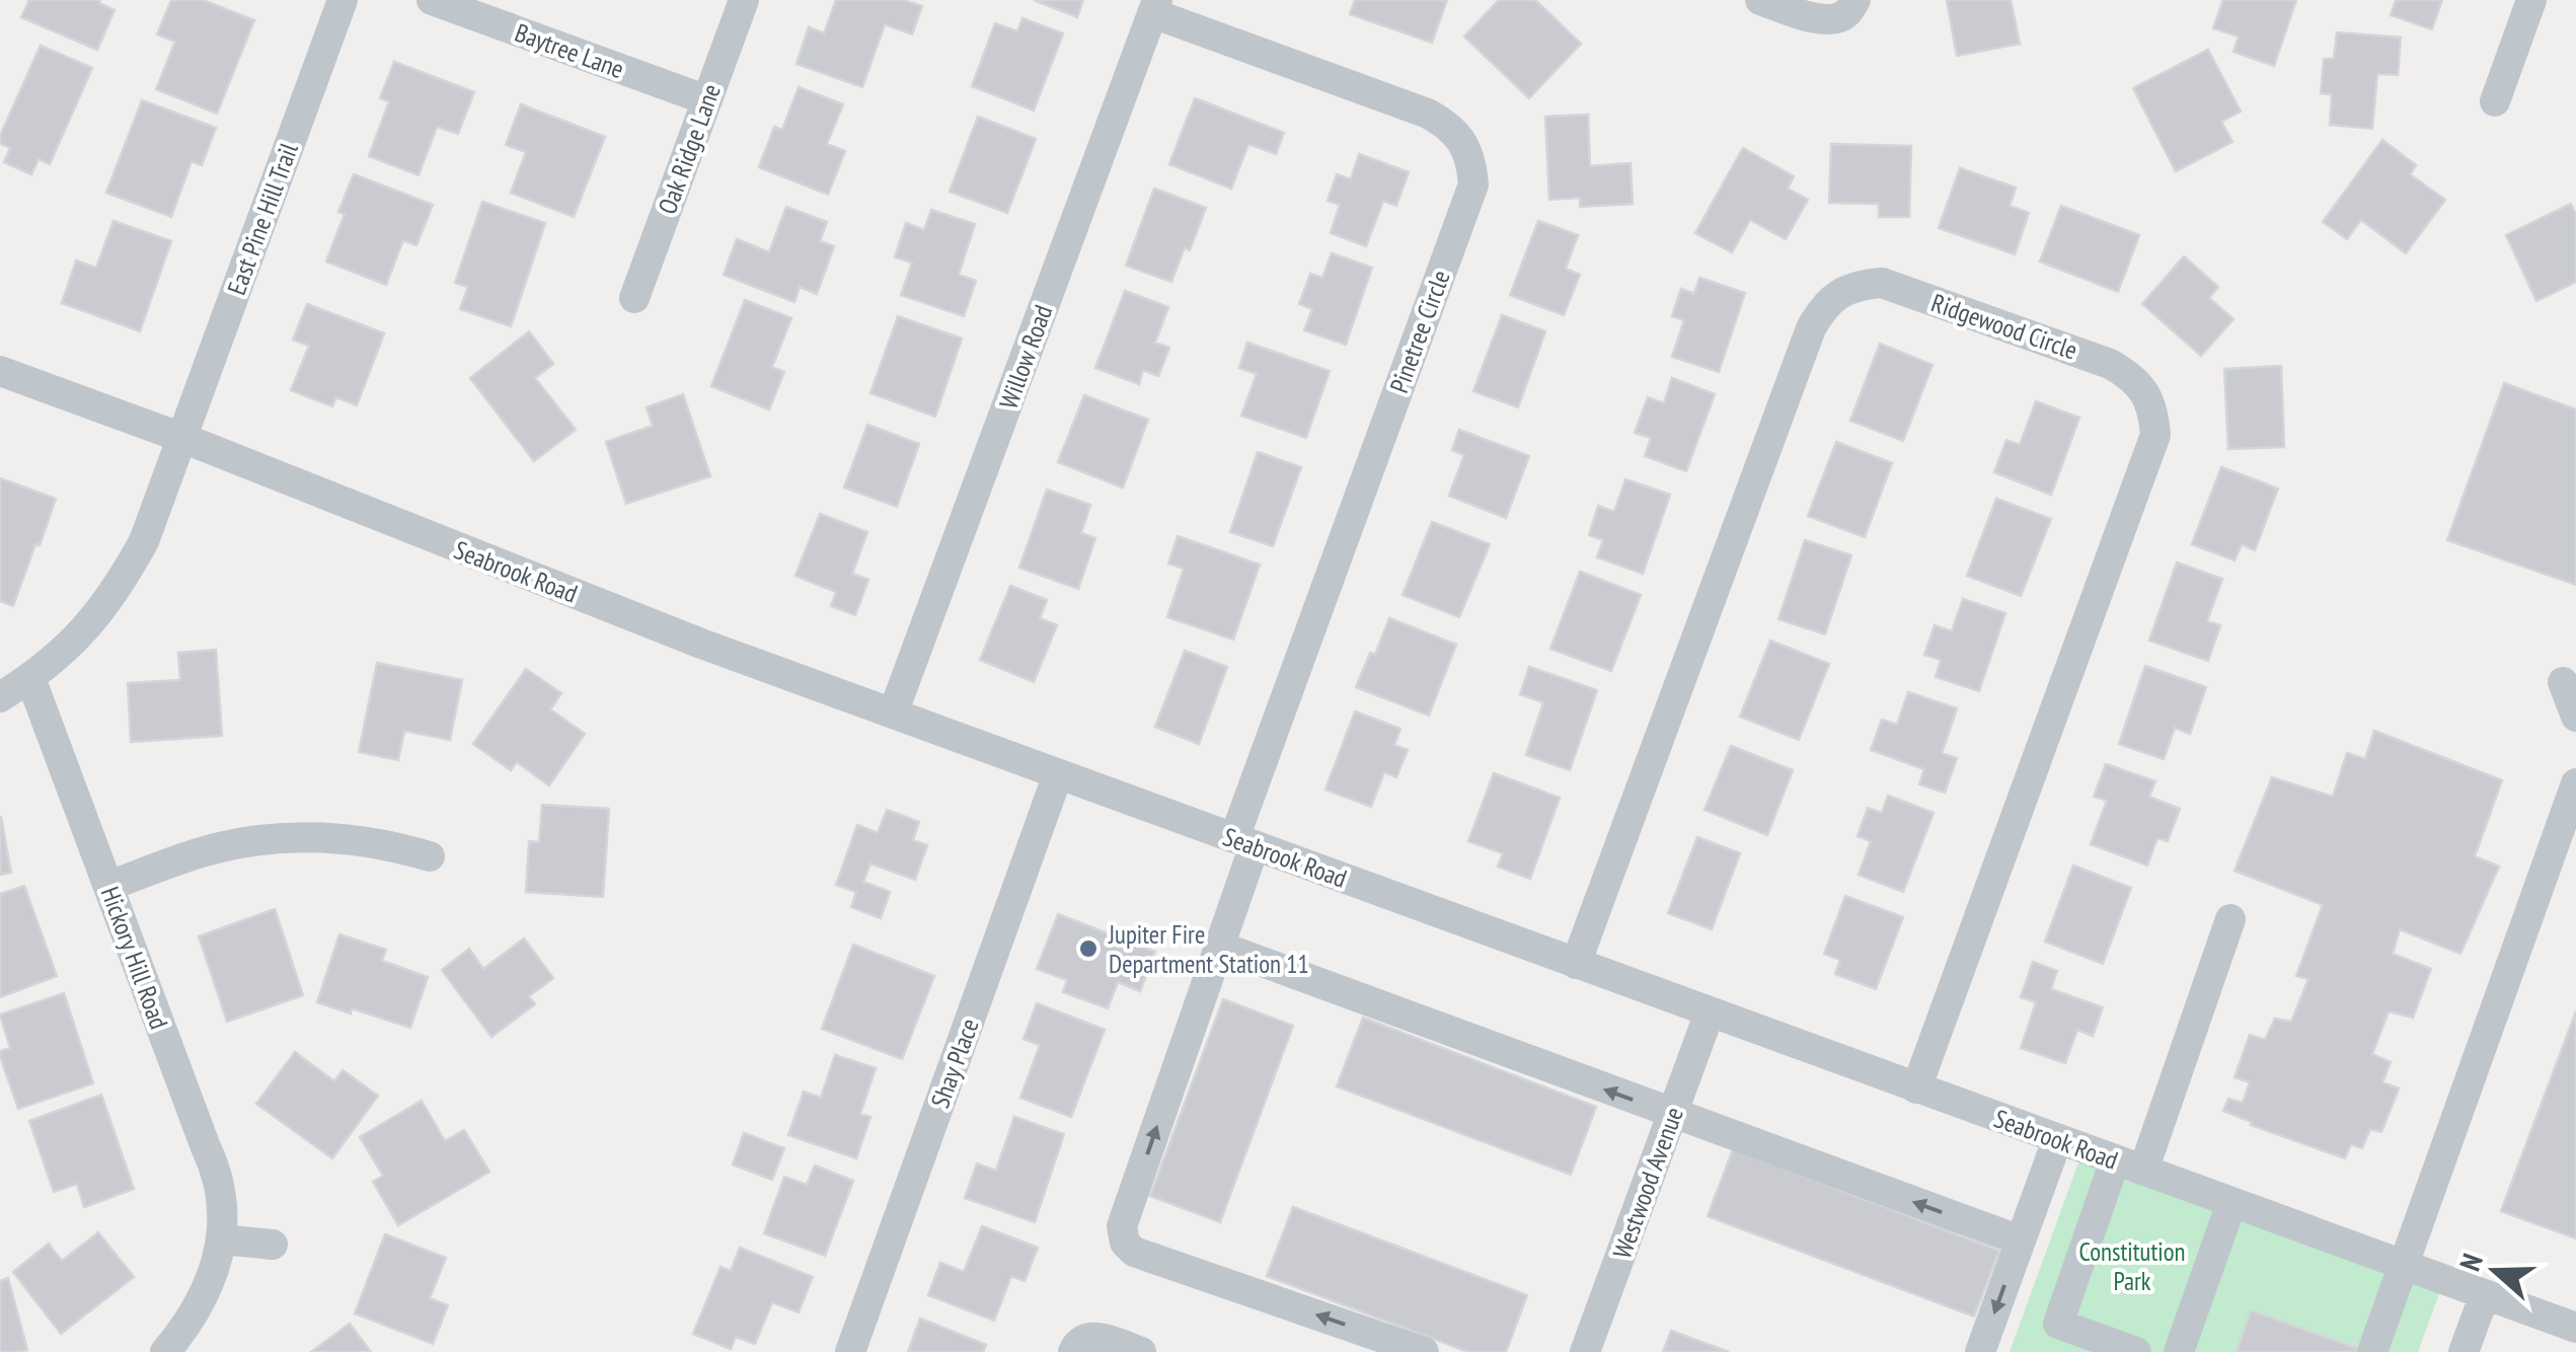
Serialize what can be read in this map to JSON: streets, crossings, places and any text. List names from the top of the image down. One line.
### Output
{"streets":{"street":["Baytree Lane","Oak Ridge Lane","East Pine Hill Trail","Ridgewood Circle","Pinetree Circle","Willow Road","Seabrook Road","Hickory Hill Road","Shay Place","Westwood Avenue"]},"crossings":[["Baytree Lane","Oak Ridge Lane"],["East Pine Hill Trail","Seabrook Road"],["East Pine Hill Trail","Hickory Hill Road"],["Ridgewood Circle","Seabrook Road"],["Pinetree Circle","Willow Road"],["Pinetree Circle","Seabrook Road"],["Willow Road","Seabrook Road"],["Seabrook Road","Shay Place"],["Seabrook Road","Westwood Avenue"]],"parks":["Constitution Park"],"places":["Jupiter Fire Department Station 11"],"north":"left"}
